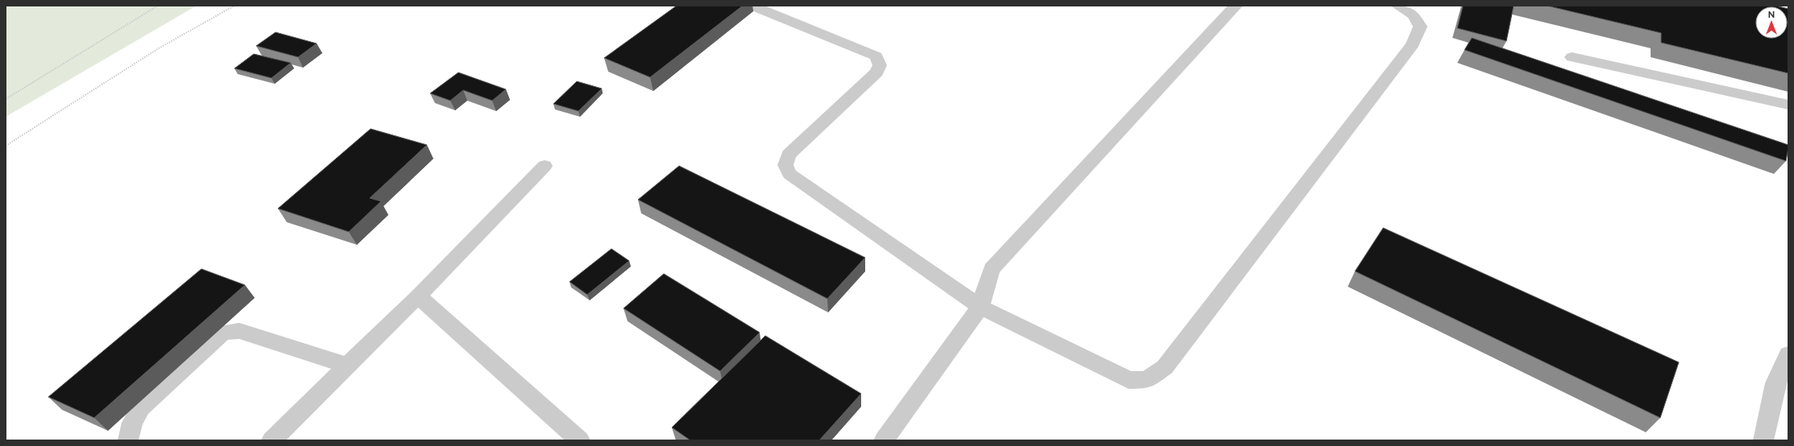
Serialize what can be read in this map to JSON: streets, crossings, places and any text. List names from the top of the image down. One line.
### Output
{"north":"top"}
